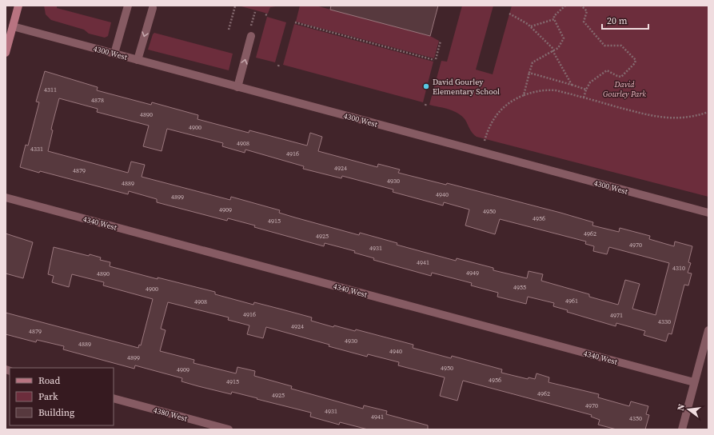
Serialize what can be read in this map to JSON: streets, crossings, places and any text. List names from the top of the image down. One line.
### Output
{"streets":{"street":["4300 West","4340 West","4380 West"]},"parks":["David Gourley Park"],"places":["David Gourley Elementary School"],"house_numbers":["4311","4878","4890","4900","4908","4331","4916","4924","4879","4930","4889","4940","4899","4909","4950","4956","4915","4962","4925","4970","4931","4941","4310","4949","4890","4955","4900","4961","4908","4916","4971","4330","4924","4879","4930","4889","4940","4899","4950","4909","4956","4915","4962","4925","4970","4931","4941","4350"],"legend":["Road","Park","Building"],"scale_bar":"20 m","north":"left"}
